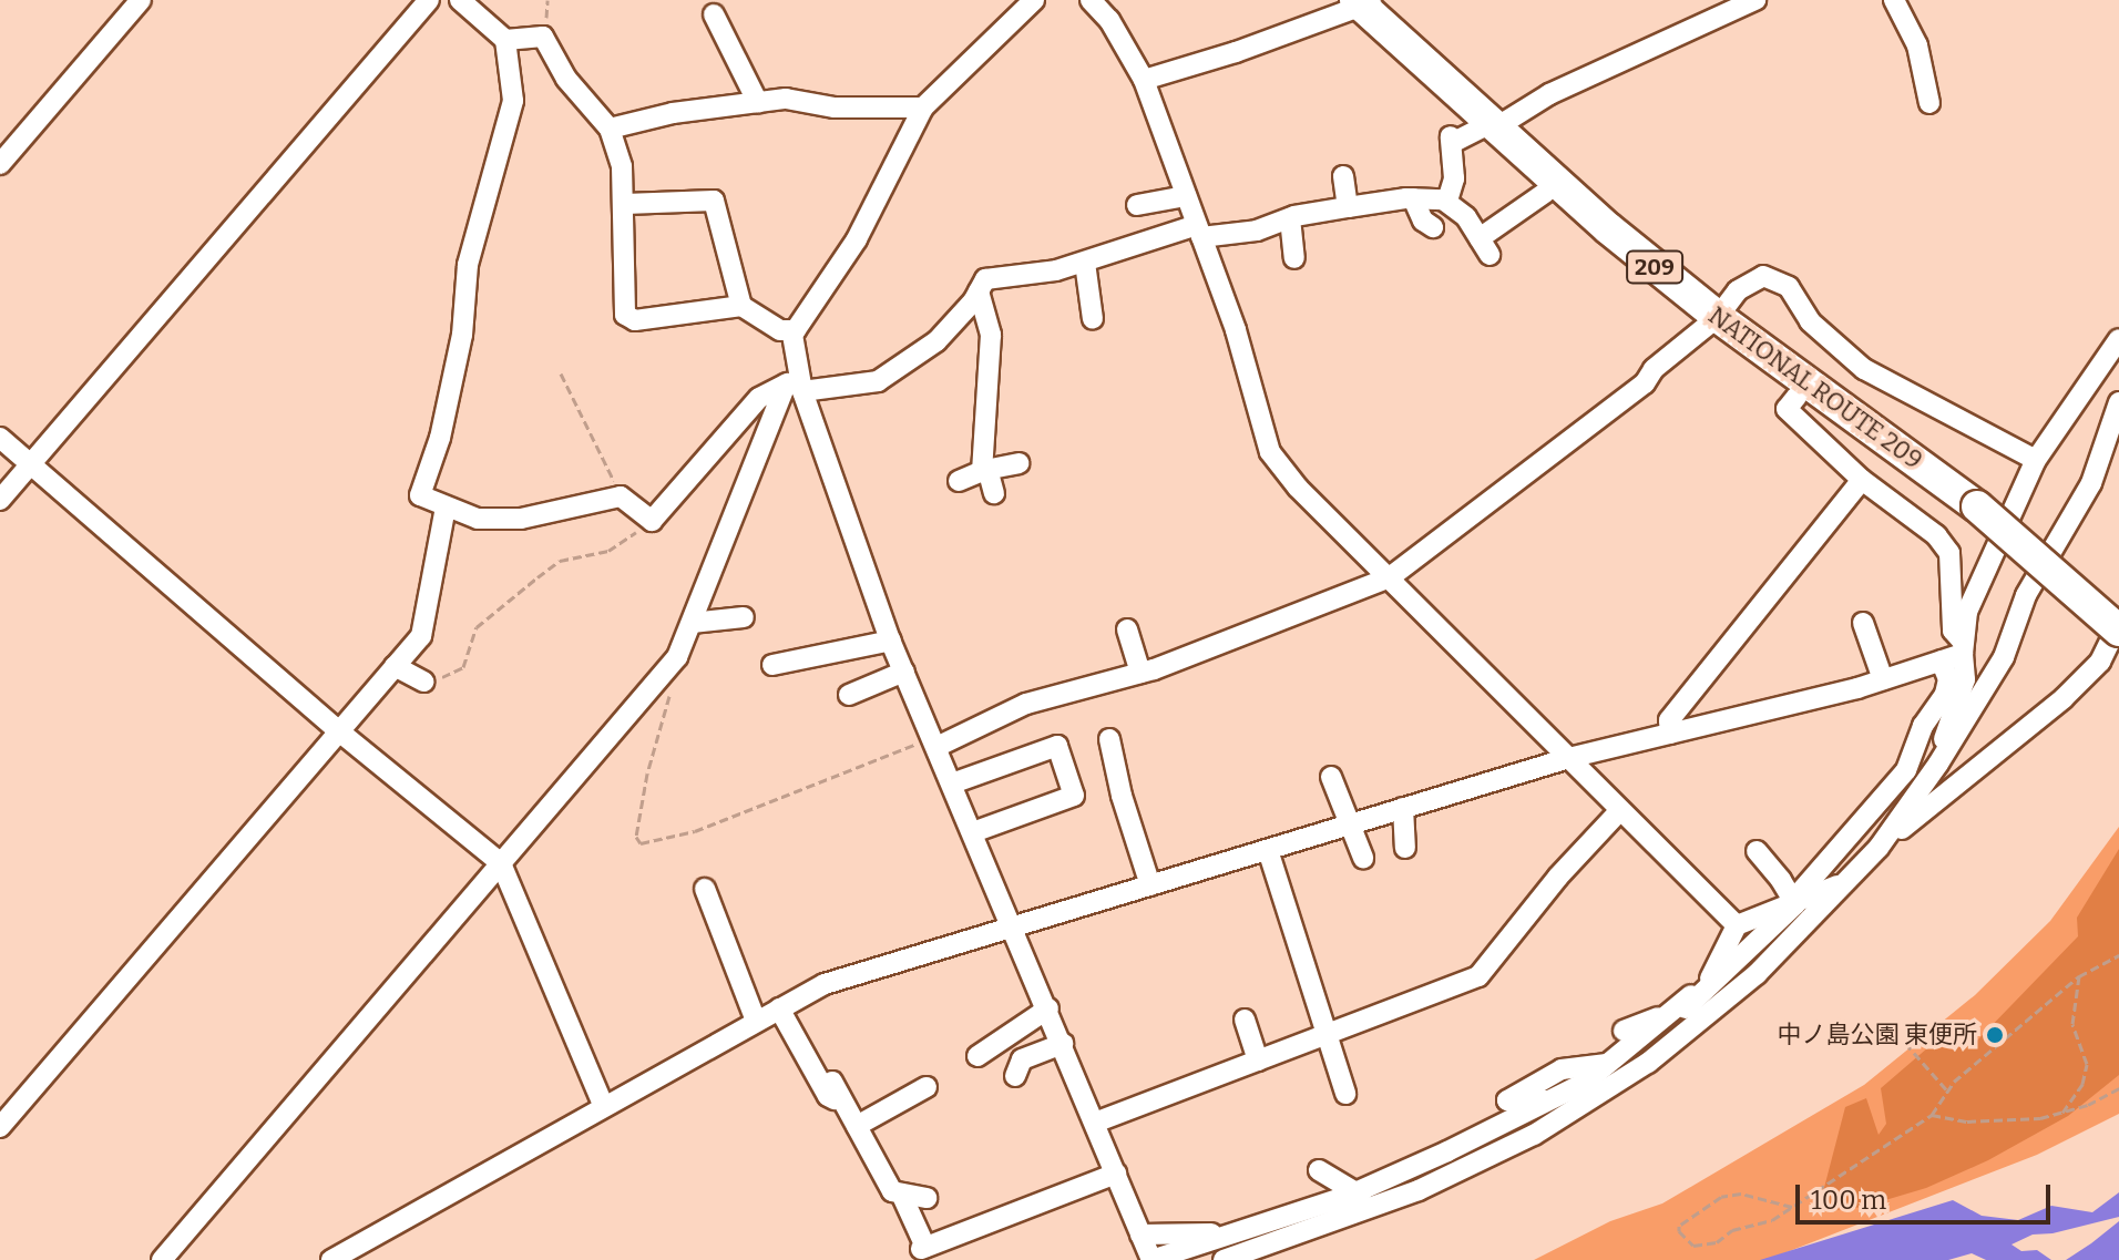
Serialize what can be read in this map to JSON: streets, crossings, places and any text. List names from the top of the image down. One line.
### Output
{"streets":{"highway":["209","NATIONAL ROUTE 209"]},"places":["中ノ島公園 東便所"],"scale_bar":"100 m"}
